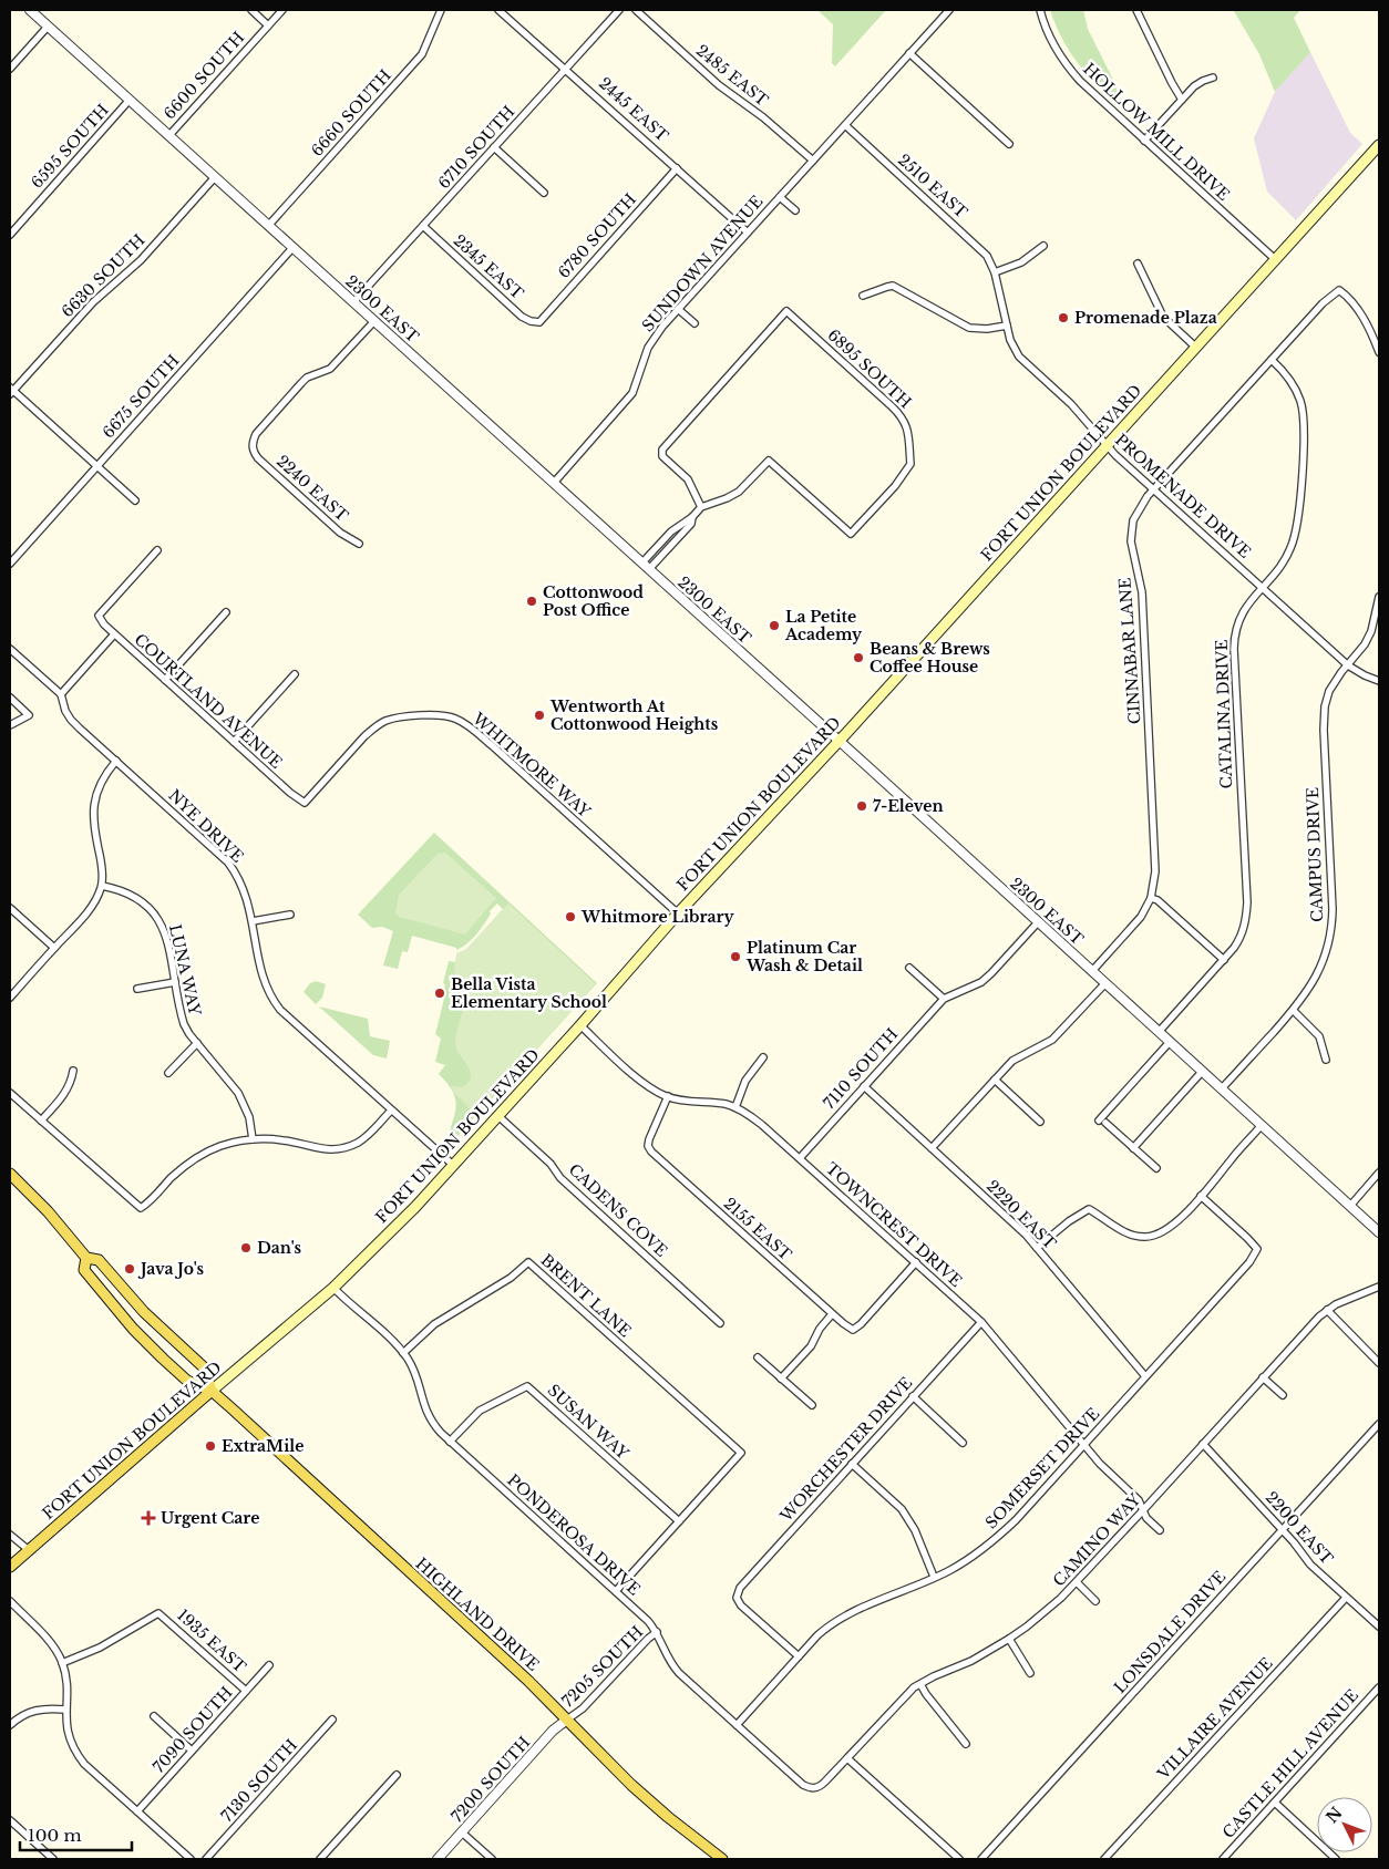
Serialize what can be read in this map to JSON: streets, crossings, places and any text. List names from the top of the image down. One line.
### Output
{"streets":{"main road":["FORT UNION BOULEVARD","HIGHLAND DRIVE"],"street":["6600 SOUTH","2485 EAST","2445 EAST","6660 SOUTH","HOLLOW MILL DRIVE","6595 SOUTH","6710 SOUTH","2510 EAST","6780 SOUTH","SUNDOWN AVENUE","2345 EAST","6630 SOUTH","2300 EAST","6895 SOUTH","6675 SOUTH","2240 EAST","PROMENADE DRIVE","CINNABAR LANE","COURTLAND AVENUE","CATALINA DRIVE","WHITMORE WAY","NYE DRIVE","CAMPUS DRIVE","LUNA WAY","7110 SOUTH","CADENS COVE","2220 EAST","TOWNCREST DRIVE","2155 EAST","BRENT LANE","SUSAN WAY","WORCHESTER DRIVE","SOMERSET DRIVE","2200 EAST","PONDEROSA DRIVE","CAMINO WAY","LONSDALE DRIVE","1935 EAST","7205 SOUTH","VILLAIRE AVENUE","7090 SOUTH","CASTLE HILL AVENUE","7200 SOUTH","7130 SOUTH"]},"crossings":[["6600 SOUTH","2300 EAST"],["2485 EAST","SUNDOWN AVENUE"],["2445 EAST","6710 SOUTH"],["2445 EAST","6780 SOUTH"],["2445 EAST","SUNDOWN AVENUE"],["6660 SOUTH","2300 EAST"],["HOLLOW MILL DRIVE","FORT UNION BOULEVARD"],["6595 SOUTH","2300 EAST"],["6710 SOUTH","2345 EAST"],["6710 SOUTH","2300 EAST"],["2510 EAST","SUNDOWN AVENUE"],["2510 EAST","PROMENADE DRIVE"],["6780 SOUTH","2345 EAST"],["SUNDOWN AVENUE","2300 EAST"],["6630 SOUTH","2300 EAST"],["2300 EAST","6895 SOUTH"],["2300 EAST","6675 SOUTH"],["2300 EAST","FORT UNION BOULEVARD"],["2300 EAST","2240 EAST"],["2300 EAST","CINNABAR LANE"],["2300 EAST","CATALINA DRIVE"],["2300 EAST","CAMPUS DRIVE"],["FORT UNION BOULEVARD","PROMENADE DRIVE"],["FORT UNION BOULEVARD","WHITMORE WAY"],["FORT UNION BOULEVARD","NYE DRIVE"],["FORT UNION BOULEVARD","CADENS COVE"],["FORT UNION BOULEVARD","TOWNCREST DRIVE"],["FORT UNION BOULEVARD","PONDEROSA DRIVE"],["FORT UNION BOULEVARD","HIGHLAND DRIVE"],["PROMENADE DRIVE","CINNABAR LANE"],["PROMENADE DRIVE","CATALINA DRIVE"],["PROMENADE DRIVE","CAMPUS DRIVE"],["CINNABAR LANE","CATALINA DRIVE"],["COURTLAND AVENUE","WHITMORE WAY"],["7110 SOUTH","2220 EAST"],["7110 SOUTH","TOWNCREST DRIVE"],["2220 EAST","SOMERSET DRIVE"],["TOWNCREST DRIVE","2155 EAST"],["TOWNCREST DRIVE","WORCHESTER DRIVE"],["TOWNCREST DRIVE","SOMERSET DRIVE"],["TOWNCREST DRIVE","CAMINO WAY"],["BRENT LANE","SUSAN WAY"],["BRENT LANE","PONDEROSA DRIVE"],["SUSAN WAY","PONDEROSA DRIVE"],["WORCHESTER DRIVE","SOMERSET DRIVE"],["SOMERSET DRIVE","PONDEROSA DRIVE"],["2200 EAST","CAMINO WAY"],["2200 EAST","LONSDALE DRIVE"],["2200 EAST","VILLAIRE AVENUE"],["PONDEROSA DRIVE","CAMINO WAY"],["PONDEROSA DRIVE","7205 SOUTH"],["HIGHLAND DRIVE","7205 SOUTH"],["HIGHLAND DRIVE","7200 SOUTH"],["1935 EAST","7090 SOUTH"],["7205 SOUTH","7200 SOUTH"]],"places":{"other":["Promenade Plaza","Cottonwood Post Office","La Petite Academy","Beans & Brews Coffee House","Wentworth At Cottonwood Heights","7-Eleven","Whitmore Library","Platinum Car Wash & Detail","Bella Vista Elementary School","Dan's","Java Jo's","ExtraMile"],"health":["Urgent Care"]},"scale_bar":"100 m","north":"top left"}
